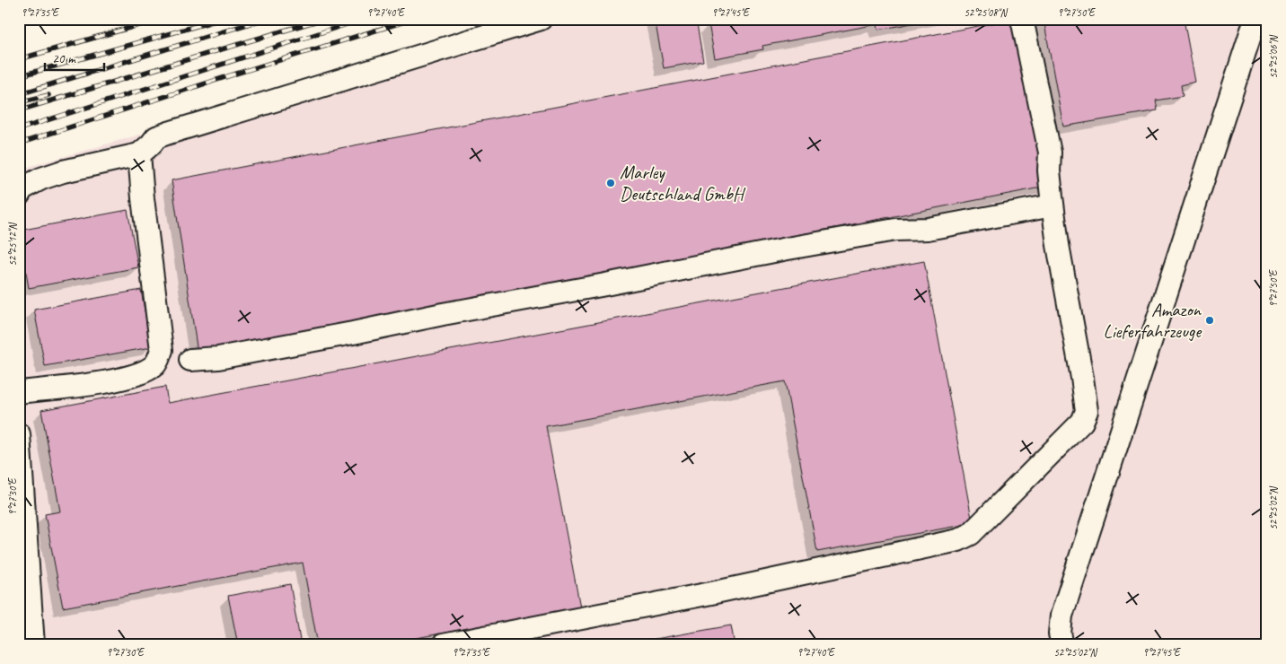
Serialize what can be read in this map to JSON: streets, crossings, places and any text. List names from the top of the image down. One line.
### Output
{"places":["Marley Deutschland GmbH","Amazon Lieferfahrzeuge"],"scale_bar":"20 m","coordinates":["9°27'35\"E","9°27'40\"E","9°27'45\"E","52°25'08\"N","9°27'50\"E","52°25'06\"N","52°25'12\"N","9°27'30\"E","52°25'02\"N"]}
